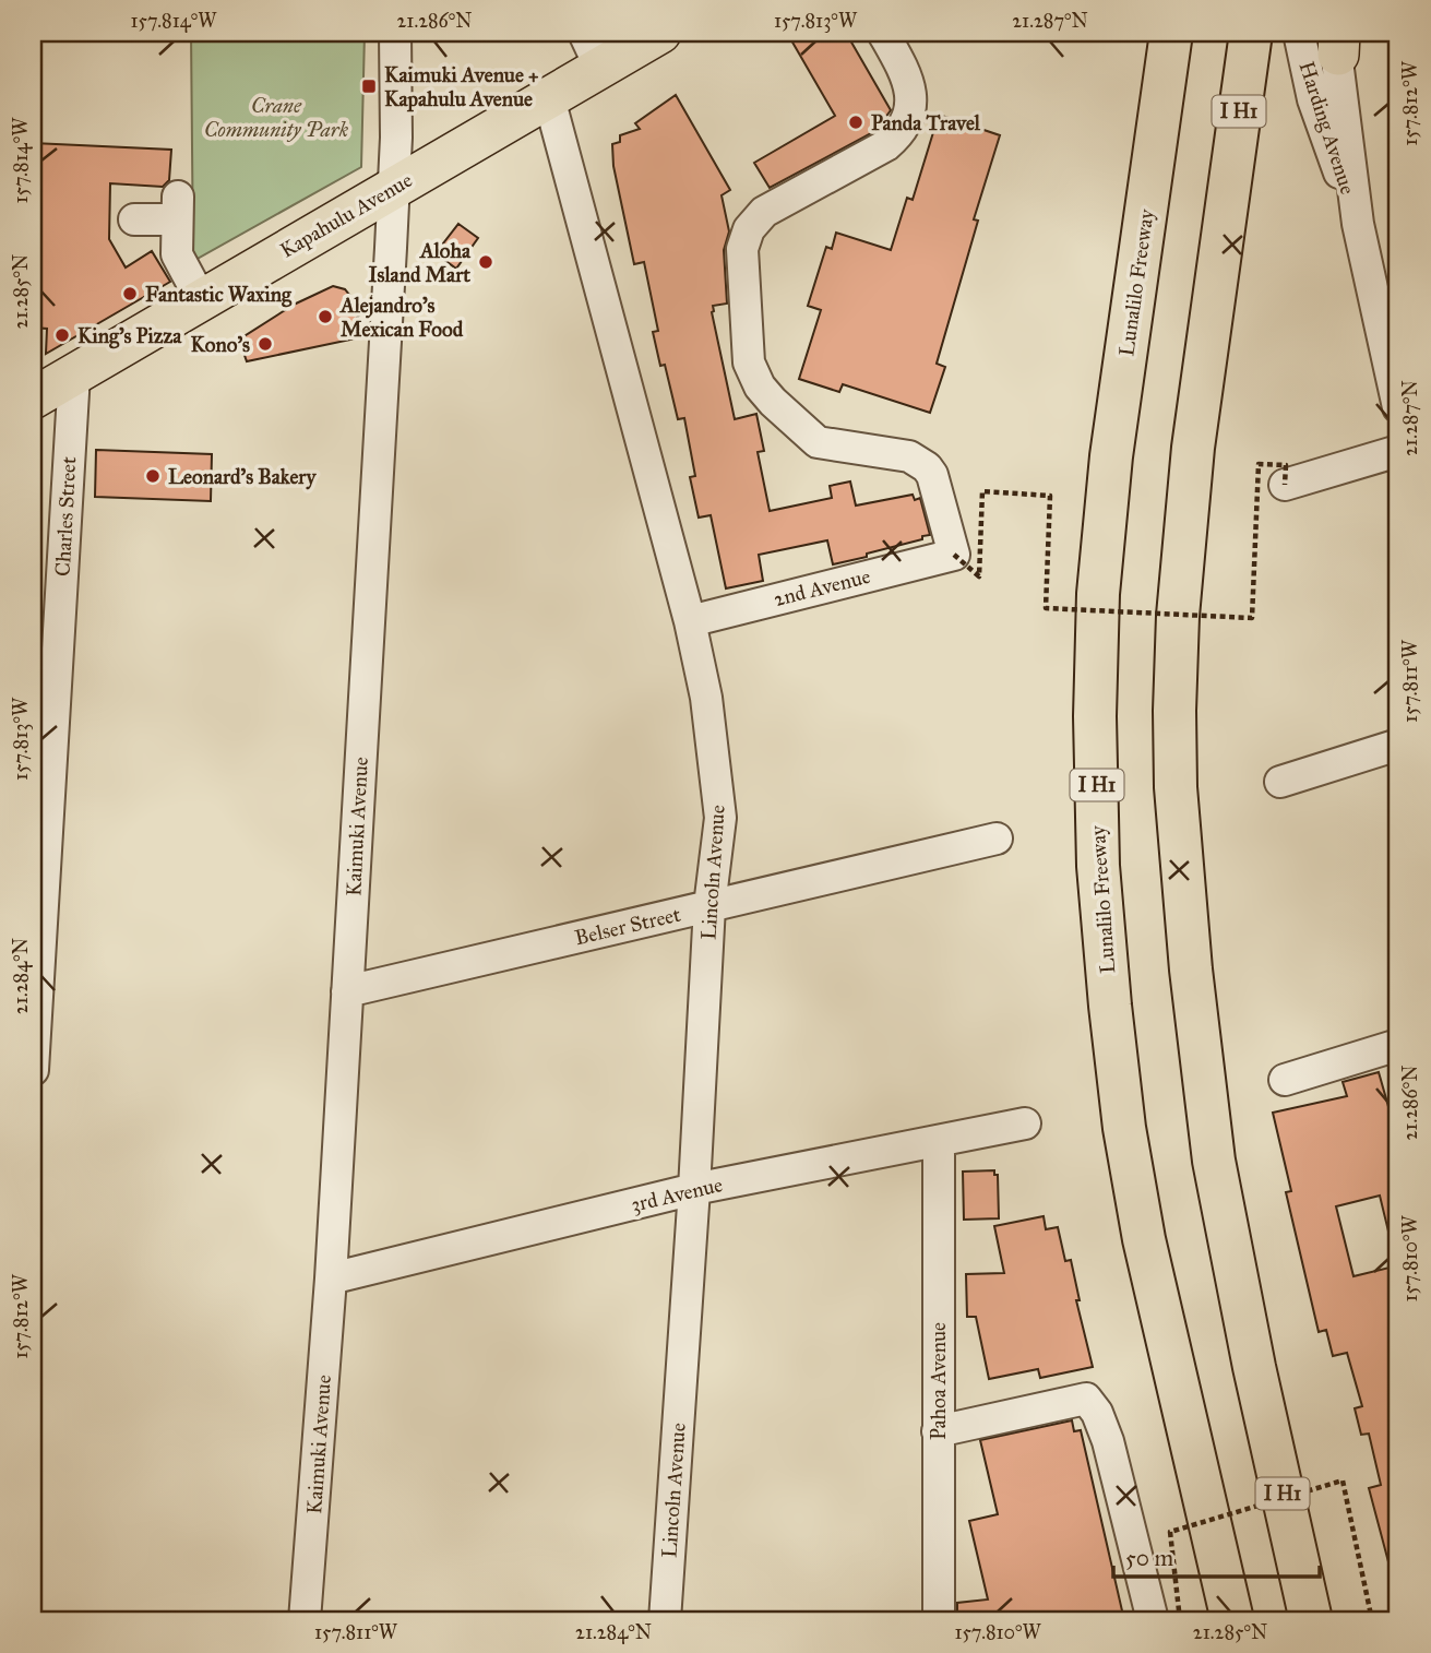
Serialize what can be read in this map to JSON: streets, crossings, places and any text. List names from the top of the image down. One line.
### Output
{"streets":{"highway":["I H1","Lunalilo Freeway"],"main road":["Kapahulu Avenue"],"street":["Harding Avenue","Charles Street","2nd Avenue","Kaimuki Avenue","Lincoln Avenue","Belser Street","3rd Avenue","Pahoa Avenue"]},"crossings":[["Kapahulu Avenue","Charles Street"],["Kapahulu Avenue","Kaimuki Avenue"],["Kapahulu Avenue","Lincoln Avenue"],["2nd Avenue","Lincoln Avenue"],["Kaimuki Avenue","Belser Street"],["Kaimuki Avenue","3rd Avenue"],["Lincoln Avenue","Belser Street"],["Lincoln Avenue","3rd Avenue"],["3rd Avenue","Pahoa Avenue"]],"parks":["Crane Community Park"],"places":{"transit":["Kaimuki Avenue + Kapahulu Avenue"],"other":["Panda Travel","Aloha Island Mart","Fantastic Waxing","Alejandro's Mexican Food","King’s Pizza","Kono’s","Leonard's Bakery"]},"scale_bar":"50 m","coordinates":["157.814°W","21.286°N","157.813°W","21.287°N","157.812°W","21.285°N","157.811°W","21.284°N","157.810°W"]}
